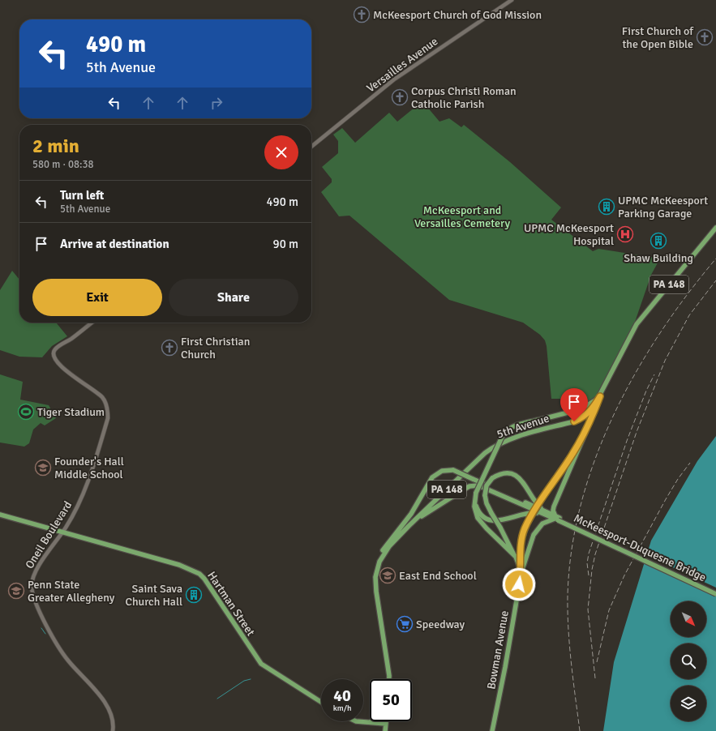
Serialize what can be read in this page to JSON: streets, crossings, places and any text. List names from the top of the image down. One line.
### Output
{"streets":{"main road":["PA 148","5th Avenue","McKeesport-Duquesne Bridge","Hartman Street","Bowman Avenue"],"street":["Versailles Avenue","Oneil Boulevard"]},"crossings":[["Oneil Boulevard","Hartman Street"]],"parks":["McKeesport and Versailles Cemetery"],"places":{"church":["McKeesport Church of God Mission","First Church of the Open Bible","Corpus Christi Roman Catholic Parish","First Christian Church"],"building":["UPMC McKeesport Parking Garage","Shaw Building","Saint Sava Church Hall"],"hospital":["UPMC McKeesport Hospital"],"sports":["Tiger Stadium"],"school or university":["Founder's Hall Middle School","East End School","Penn State Greater Allegheny"],"supermarket":["Speedway"]},"north":"bottom right","page":{"turn":["490 m","5th Avenue"],"heading":["2 min","580 m · 08:38"],"list":[{"name":"Turn left","note":"5th Avenue","value":"490 m"},{"name":"Arrive at destination","value":"90 m"}],"buttons":["Exit","Share"],"speed":"40 km/h","limit":"50"}}
